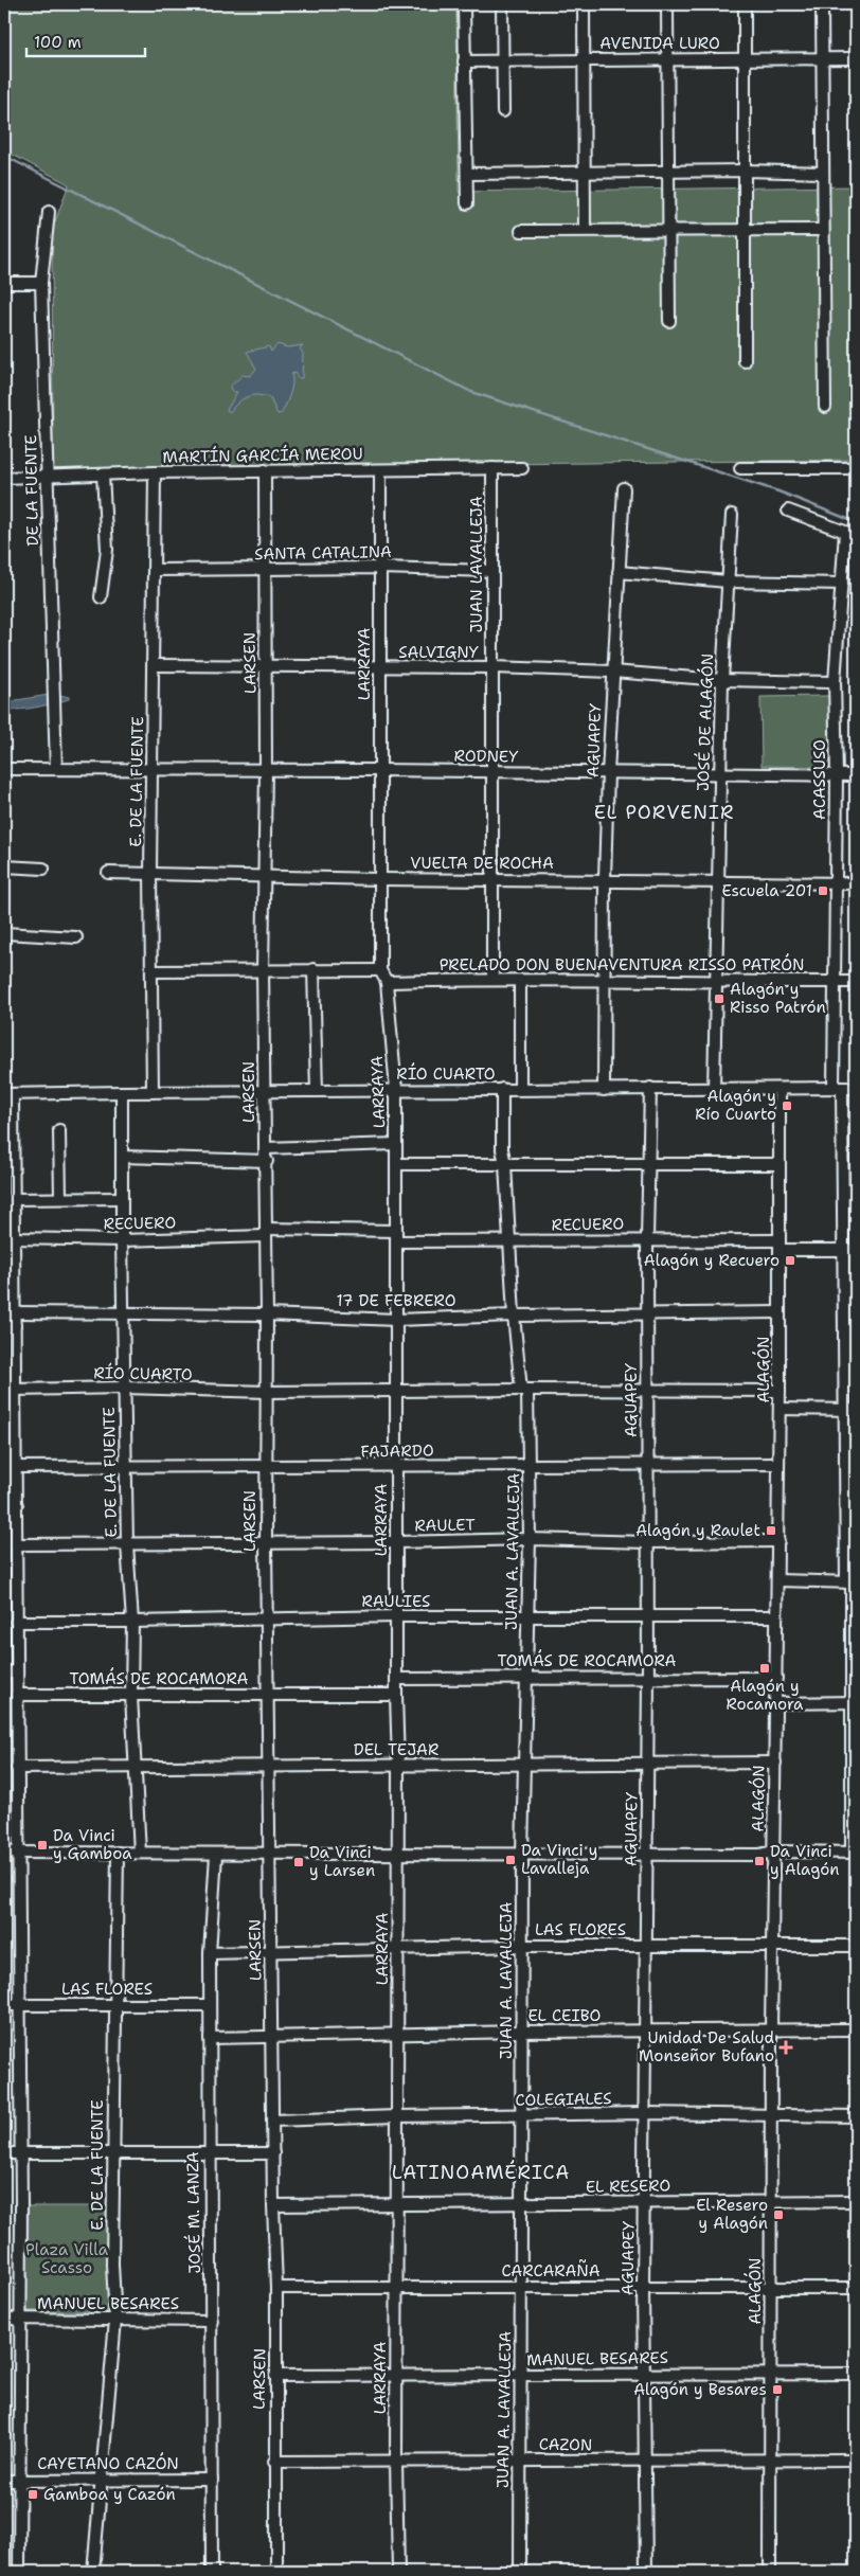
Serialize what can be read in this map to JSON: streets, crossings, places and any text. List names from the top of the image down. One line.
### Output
{"streets":{"street":["AVENIDA LURO","MARTÍN GARCÍA MEROU","DE LA FUENTE","SANTA CATALINA","JUAN LAVALLEJA","SALVIGNY","LARSEN","LARRAYA","JOSÉ DE ALAGÓN","AGUAPEY","RODNEY","ACASSUSO","E. DE LA FUENTE","VUELTA DE ROCHA","PRELADO DON BUENAVENTURA RISSO PATRÓN","RÍO CUARTO","RECUERO","17 DE FEBRERO","ALAGÓN","FAJARDO","RAULET","JUAN A. LAVALLEJA","RAULIES","TOMÁS DE ROCAMORA","DEL TEJAR","LAS FLORES","EL CEIBO","COLEGIALES","EL RESERO","JOSÉ M. LANZA","CARCARAÑA","MANUEL BESARES","CAZON","CAYETANO CAZÓN"]},"crossings":[["MARTÍN GARCÍA MEROU","DE LA FUENTE"],["MARTÍN GARCÍA MEROU","JUAN LAVALLEJA"],["MARTÍN GARCÍA MEROU","LARSEN"],["MARTÍN GARCÍA MEROU","LARRAYA"],["MARTÍN GARCÍA MEROU","E. DE LA FUENTE"],["DE LA FUENTE","RODNEY"],["SANTA CATALINA","JUAN LAVALLEJA"],["SANTA CATALINA","LARSEN"],["SANTA CATALINA","LARRAYA"],["SANTA CATALINA","E. DE LA FUENTE"],["JUAN LAVALLEJA","SALVIGNY"],["JUAN LAVALLEJA","RODNEY"],["JUAN LAVALLEJA","VUELTA DE ROCHA"],["JUAN LAVALLEJA","PRELADO DON BUENAVENTURA RISSO PATRÓN"],["SALVIGNY","LARSEN"],["SALVIGNY","LARRAYA"],["SALVIGNY","JOSÉ DE ALAGÓN"],["SALVIGNY","AGUAPEY"],["SALVIGNY","ACASSUSO"],["SALVIGNY","E. DE LA FUENTE"],["LARSEN","RODNEY"],["LARSEN","VUELTA DE ROCHA"],["LARSEN","RÍO CUARTO"],["LARSEN","RECUERO"],["LARSEN","17 DE FEBRERO"],["LARSEN","FAJARDO"],["LARSEN","RAULET"],["LARSEN","RAULIES"],["LARSEN","TOMÁS DE ROCAMORA"],["LARSEN","DEL TEJAR"],["LARSEN","LAS FLORES"],["LARSEN","EL CEIBO"],["LARSEN","COLEGIALES"],["LARSEN","EL RESERO"],["LARSEN","CARCARAÑA"],["LARSEN","MANUEL BESARES"],["LARSEN","CAZON"],["LARRAYA","RODNEY"],["LARRAYA","VUELTA DE ROCHA"],["LARRAYA","PRELADO DON BUENAVENTURA RISSO PATRÓN"],["LARRAYA","RÍO CUARTO"],["LARRAYA","RECUERO"],["LARRAYA","17 DE FEBRERO"],["LARRAYA","FAJARDO"],["LARRAYA","RAULET"],["LARRAYA","RAULIES"],["LARRAYA","TOMÁS DE ROCAMORA"],["LARRAYA","DEL TEJAR"],["LARRAYA","LAS FLORES"],["LARRAYA","EL CEIBO"],["LARRAYA","COLEGIALES"],["LARRAYA","EL RESERO"],["LARRAYA","CARCARAÑA"],["LARRAYA","MANUEL BESARES"],["LARRAYA","CAZON"],["JOSÉ DE ALAGÓN","RODNEY"],["JOSÉ DE ALAGÓN","VUELTA DE ROCHA"],["JOSÉ DE ALAGÓN","PRELADO DON BUENAVENTURA RISSO PATRÓN"],["JOSÉ DE ALAGÓN","RÍO CUARTO"],["AGUAPEY","RODNEY"],["AGUAPEY","VUELTA DE ROCHA"],["AGUAPEY","PRELADO DON BUENAVENTURA RISSO PATRÓN"],["AGUAPEY","RÍO CUARTO"],["AGUAPEY","RECUERO"],["AGUAPEY","17 DE FEBRERO"],["AGUAPEY","FAJARDO"],["AGUAPEY","RAULET"],["AGUAPEY","RAULIES"],["AGUAPEY","TOMÁS DE ROCAMORA"],["AGUAPEY","DEL TEJAR"],["AGUAPEY","LAS FLORES"],["AGUAPEY","EL CEIBO"],["AGUAPEY","COLEGIALES"],["AGUAPEY","EL RESERO"],["AGUAPEY","CARCARAÑA"],["AGUAPEY","MANUEL BESARES"],["AGUAPEY","CAZON"],["RODNEY","ACASSUSO"],["RODNEY","E. DE LA FUENTE"],["ACASSUSO","VUELTA DE ROCHA"],["ACASSUSO","PRELADO DON BUENAVENTURA RISSO PATRÓN"],["ACASSUSO","RÍO CUARTO"],["ACASSUSO","RECUERO"],["E. DE LA FUENTE","VUELTA DE ROCHA"],["E. DE LA FUENTE","RÍO CUARTO"],["E. DE LA FUENTE","RECUERO"],["E. DE LA FUENTE","17 DE FEBRERO"],["E. DE LA FUENTE","FAJARDO"],["E. DE LA FUENTE","RAULET"],["E. DE LA FUENTE","RAULIES"],["E. DE LA FUENTE","TOMÁS DE ROCAMORA"],["E. DE LA FUENTE","DEL TEJAR"],["E. DE LA FUENTE","LAS FLORES"],["E. DE LA FUENTE","MANUEL BESARES"],["E. DE LA FUENTE","CAYETANO CAZÓN"],["RÍO CUARTO","ALAGÓN"],["RÍO CUARTO","JUAN A. LAVALLEJA"],["RECUERO","ALAGÓN"],["RECUERO","JUAN A. LAVALLEJA"],["17 DE FEBRERO","ALAGÓN"],["17 DE FEBRERO","JUAN A. LAVALLEJA"],["ALAGÓN","FAJARDO"],["ALAGÓN","RAULET"],["ALAGÓN","RAULIES"],["ALAGÓN","TOMÁS DE ROCAMORA"],["ALAGÓN","DEL TEJAR"],["ALAGÓN","LAS FLORES"],["ALAGÓN","EL CEIBO"],["ALAGÓN","COLEGIALES"],["ALAGÓN","EL RESERO"],["ALAGÓN","CARCARAÑA"],["ALAGÓN","MANUEL BESARES"],["ALAGÓN","CAZON"],["FAJARDO","JUAN A. LAVALLEJA"],["RAULET","JUAN A. LAVALLEJA"],["JUAN A. LAVALLEJA","RAULIES"],["JUAN A. LAVALLEJA","TOMÁS DE ROCAMORA"],["JUAN A. LAVALLEJA","DEL TEJAR"],["JUAN A. LAVALLEJA","LAS FLORES"],["JUAN A. LAVALLEJA","EL CEIBO"],["JUAN A. LAVALLEJA","COLEGIALES"],["JUAN A. LAVALLEJA","EL RESERO"],["JUAN A. LAVALLEJA","CARCARAÑA"],["JUAN A. LAVALLEJA","MANUEL BESARES"],["JUAN A. LAVALLEJA","CAZON"],["LAS FLORES","JOSÉ M. LANZA"],["EL CEIBO","JOSÉ M. LANZA"],["JOSÉ M. LANZA","MANUEL BESARES"],["JOSÉ M. LANZA","CAYETANO CAZÓN"]],"districts":["EL PORVENIR","LATINOAMÉRICA"],"parks":["Plaza Villa Scasso"],"places":{"transit":["Escuela 201","Alagón y Risso Patrón","Alagón y Río Cuarto","Alagón y Recuero","Alagón y Raulet","Alagón y Rocamora","Da Vinci y Gamboa","Da Vinci y Lavalleja","Da Vinci y Alagón","Da Vinci y Larsen","El Resero y Alagón","Alagón y Besares","Gamboa y Cazón"],"health":["Unidad De Salud Monseñor Bufano"]},"scale_bar":"100 m"}
